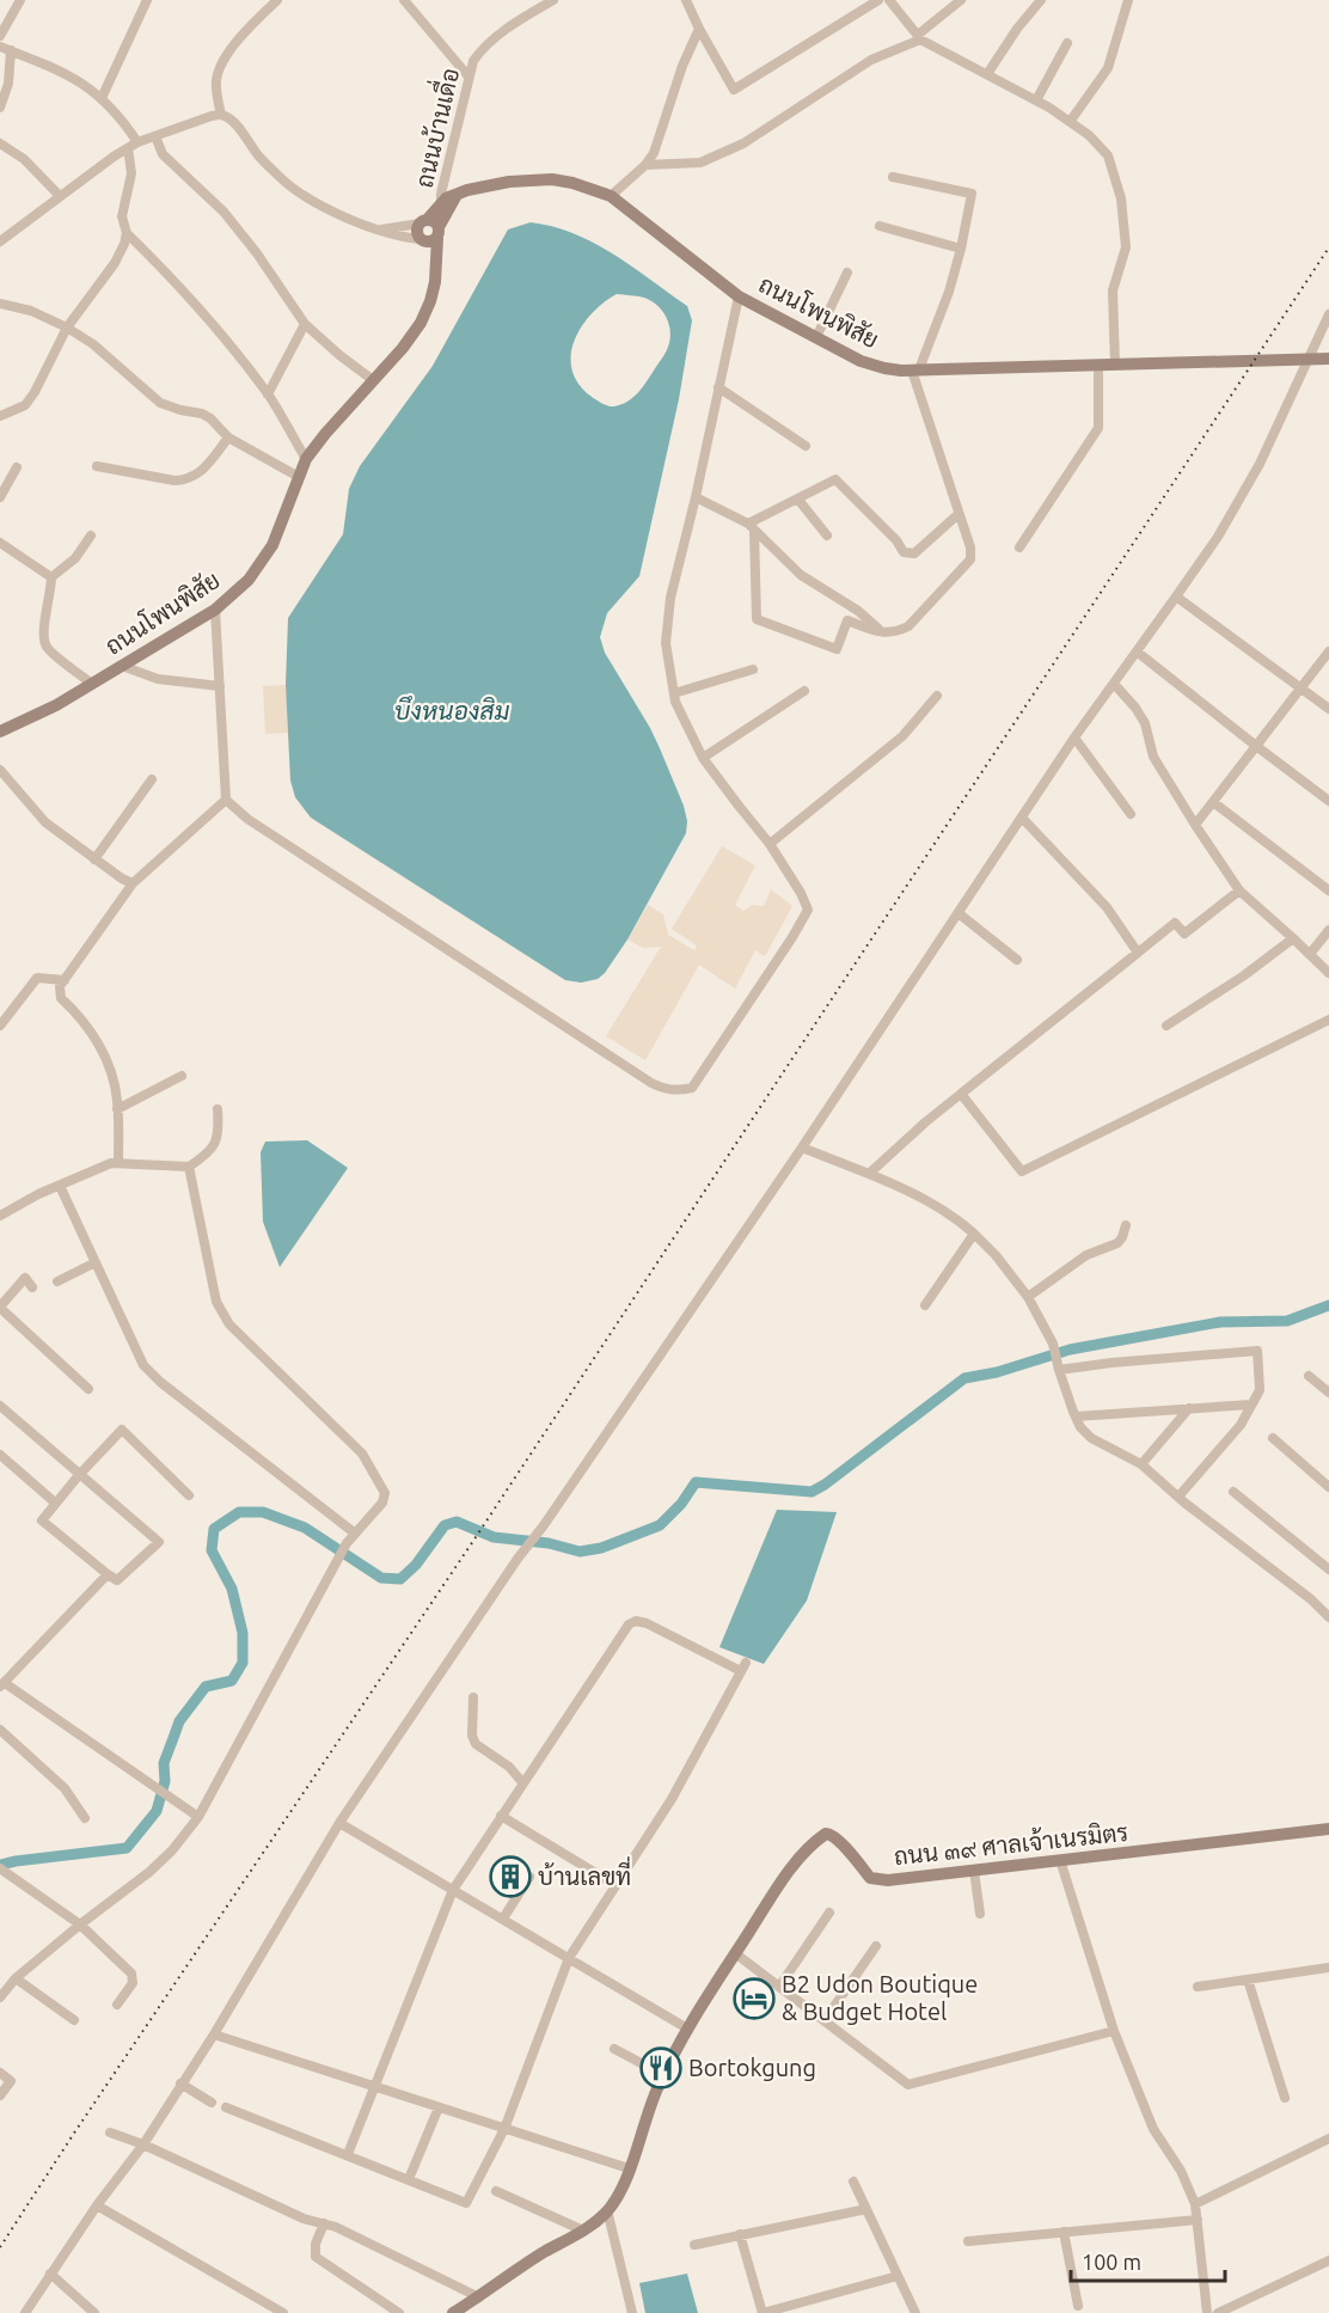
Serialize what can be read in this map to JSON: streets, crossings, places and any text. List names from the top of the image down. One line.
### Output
{"streets":{"street":["ถนนบ้านเดื่อ","ถนนโพนพิสัย","ถนน ๓๙ ศาลเจ้าเนรมิตร"]},"crossings":[["ถนนบ้านเดื่อ","ถนนโพนพิสัย"]],"water":["บึงหนองสิม"],"places":{"building":["บ้านเลขที่"],"hotel":["B2 Udon Boutique & Budget Hotel"],"restaurant":["Bortokgung"]},"scale_bar":"100 m"}
